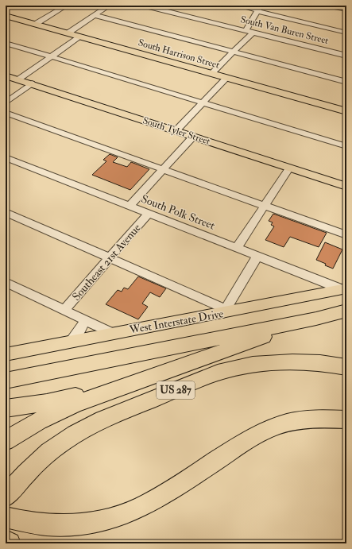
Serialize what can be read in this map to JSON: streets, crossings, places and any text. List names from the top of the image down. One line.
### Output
{"streets":{"highway":["US 287"],"main road":["South Harrison Street","South Tyler Street","West Interstate Drive"],"street":["South Van Buren Street","South Polk Street","Southeast 21st Avenue"]},"crossings":[["South Polk Street","Southeast 21st Avenue"],["South Polk Street","West Interstate Drive"]]}
